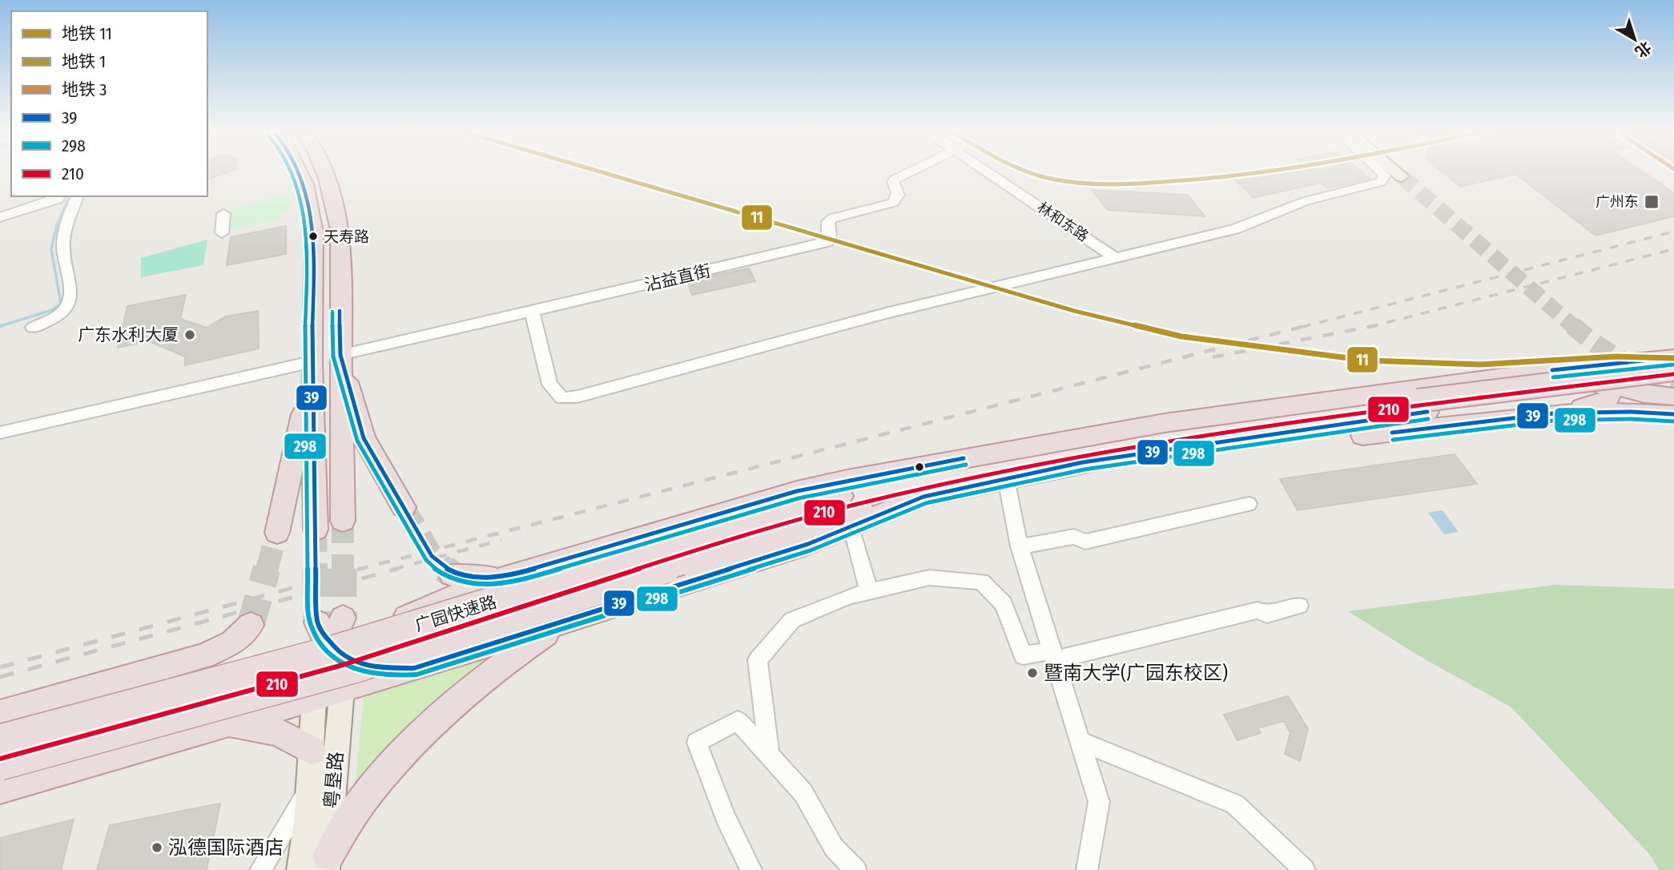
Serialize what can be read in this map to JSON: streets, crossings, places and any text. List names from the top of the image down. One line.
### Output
{"streets":{"highway":["广园快速路"],"main road":["粤垦路"],"street":["林和东路","沾益直街"]},"places":{"transit":["广州东"],"other":["天寿路","广东水利大厦","暨南大学(广园东校区)","泓德国际酒店"]},"lines":["metro line 11","metro line 1","transit line 39","transit line 298","transit line 210"],"legend":["地铁 11","地铁 1","地铁 3","39","298","210"],"north":"bottom right"}
